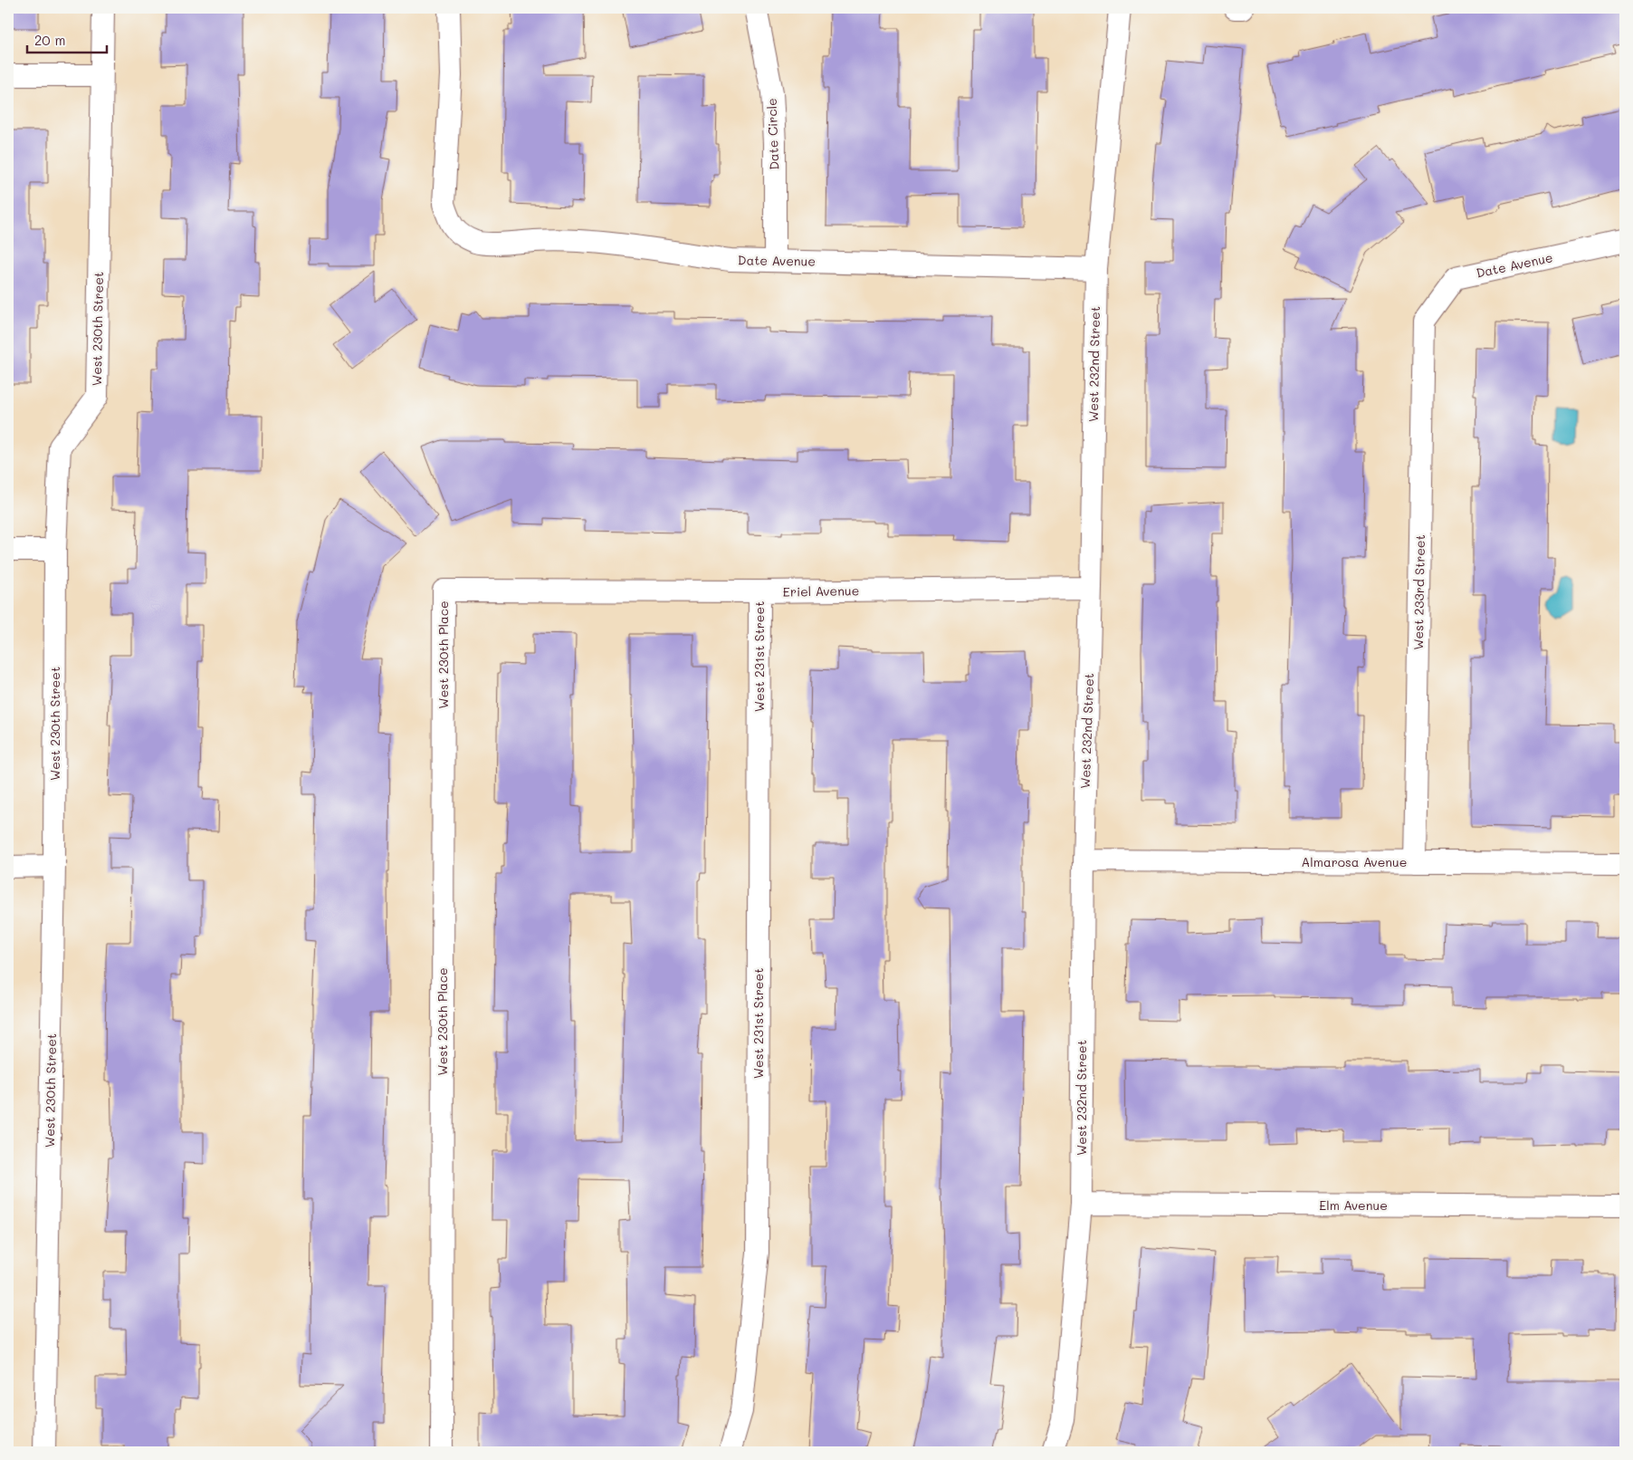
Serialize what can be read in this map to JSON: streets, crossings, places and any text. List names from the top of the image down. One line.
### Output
{"streets":{"street":["Date Circle","Date Avenue","West 230th Street","West 232nd Street","Eriel Avenue","West 233rd Street","West 230th Place","West 231st Street","Almarosa Avenue","Elm Avenue"]},"crossings":[["Date Circle","Date Avenue"],["Date Avenue","West 232nd Street"],["Date Avenue","West 233rd Street"],["West 232nd Street","Eriel Avenue"],["West 232nd Street","Almarosa Avenue"],["West 232nd Street","Elm Avenue"],["Eriel Avenue","West 230th Place"],["Eriel Avenue","West 231st Street"],["West 233rd Street","Almarosa Avenue"]],"scale_bar":"20 m"}
